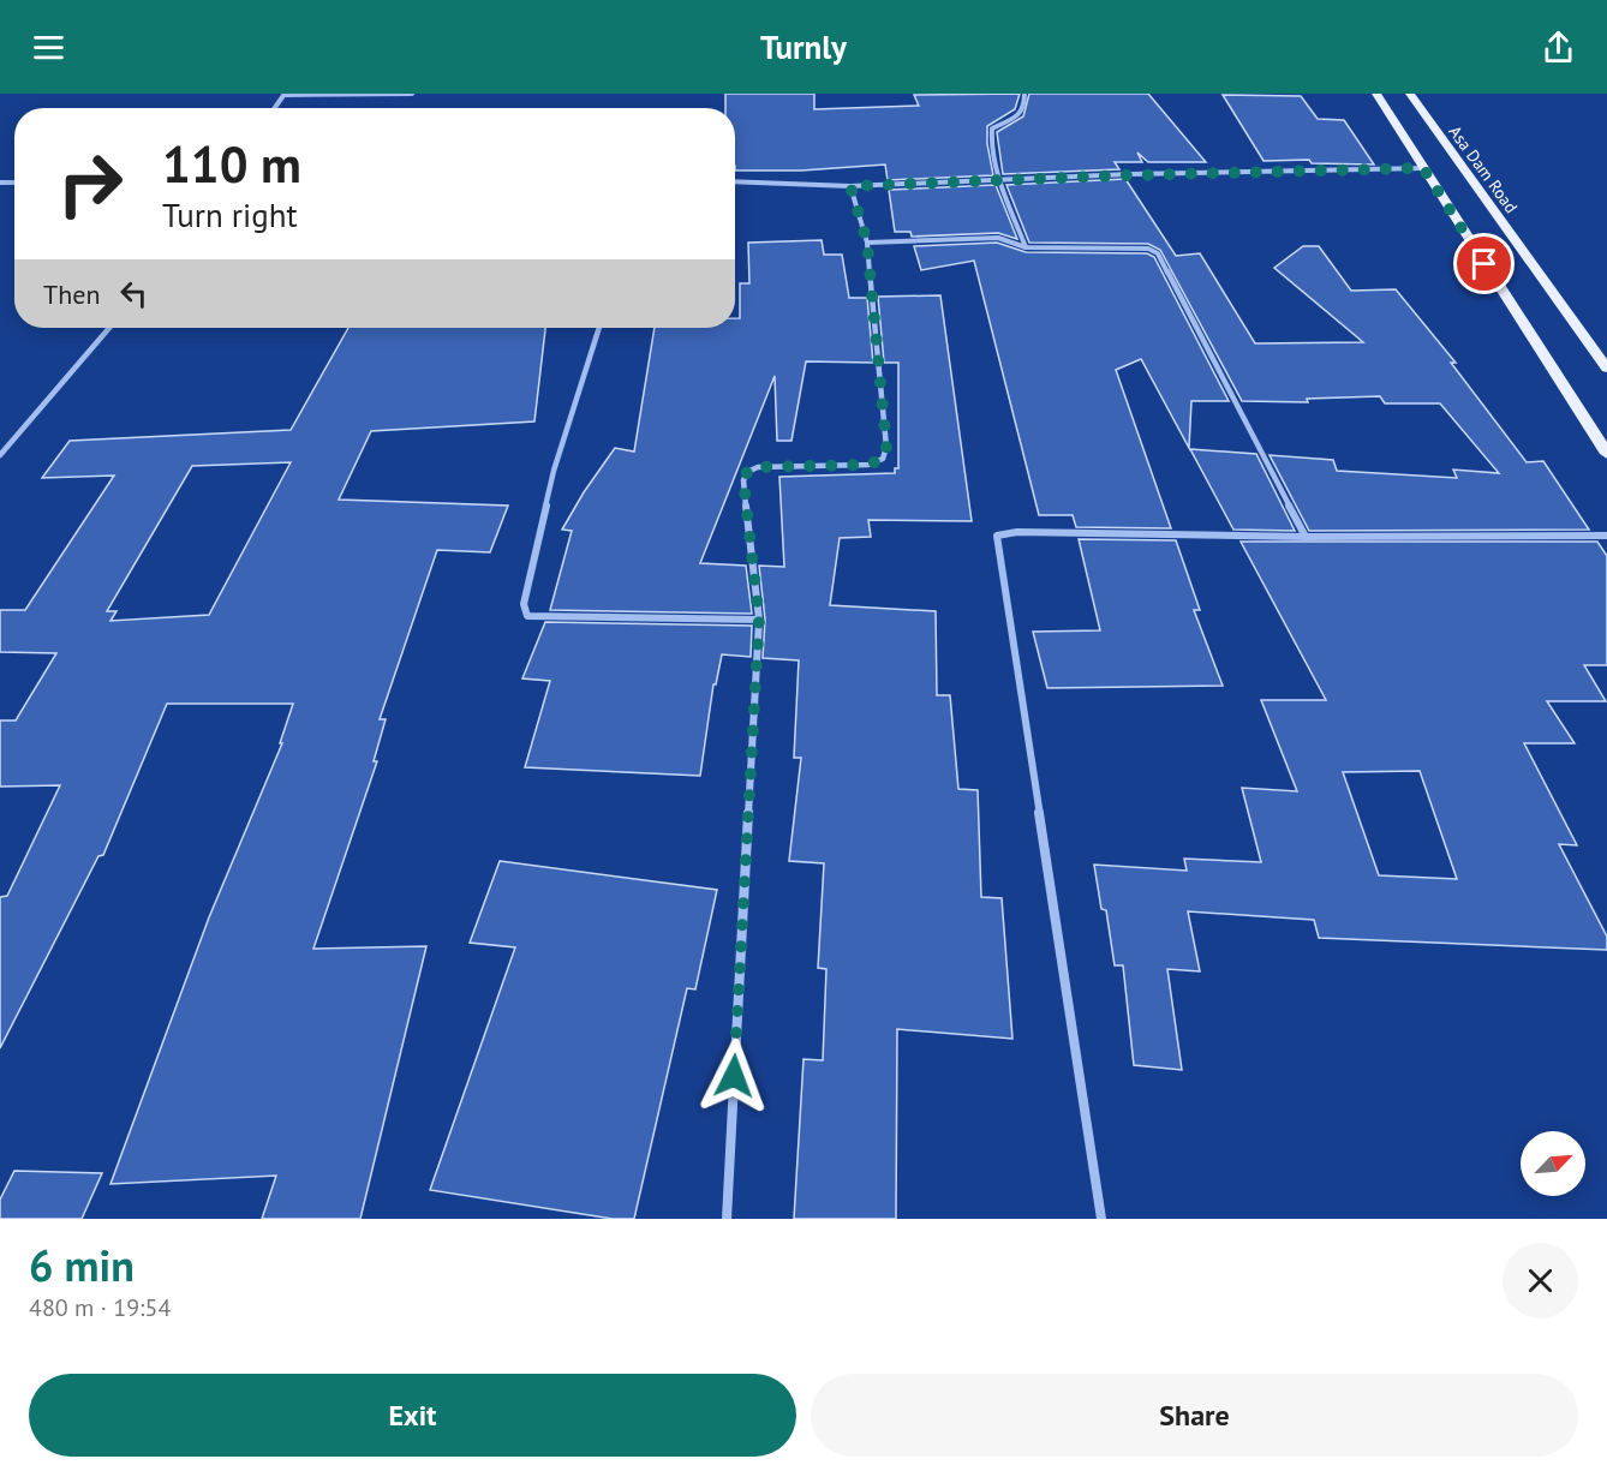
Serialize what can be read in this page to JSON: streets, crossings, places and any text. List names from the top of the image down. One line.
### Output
{"streets":{"main road":["Asa Dam Road"]},"north":"top right","page":{"header":"Turnly","turn":["110 m","Turn right"],"then":"Then","heading":["6 min","480 m · 19:54"],"buttons":["Exit","Share"]}}
